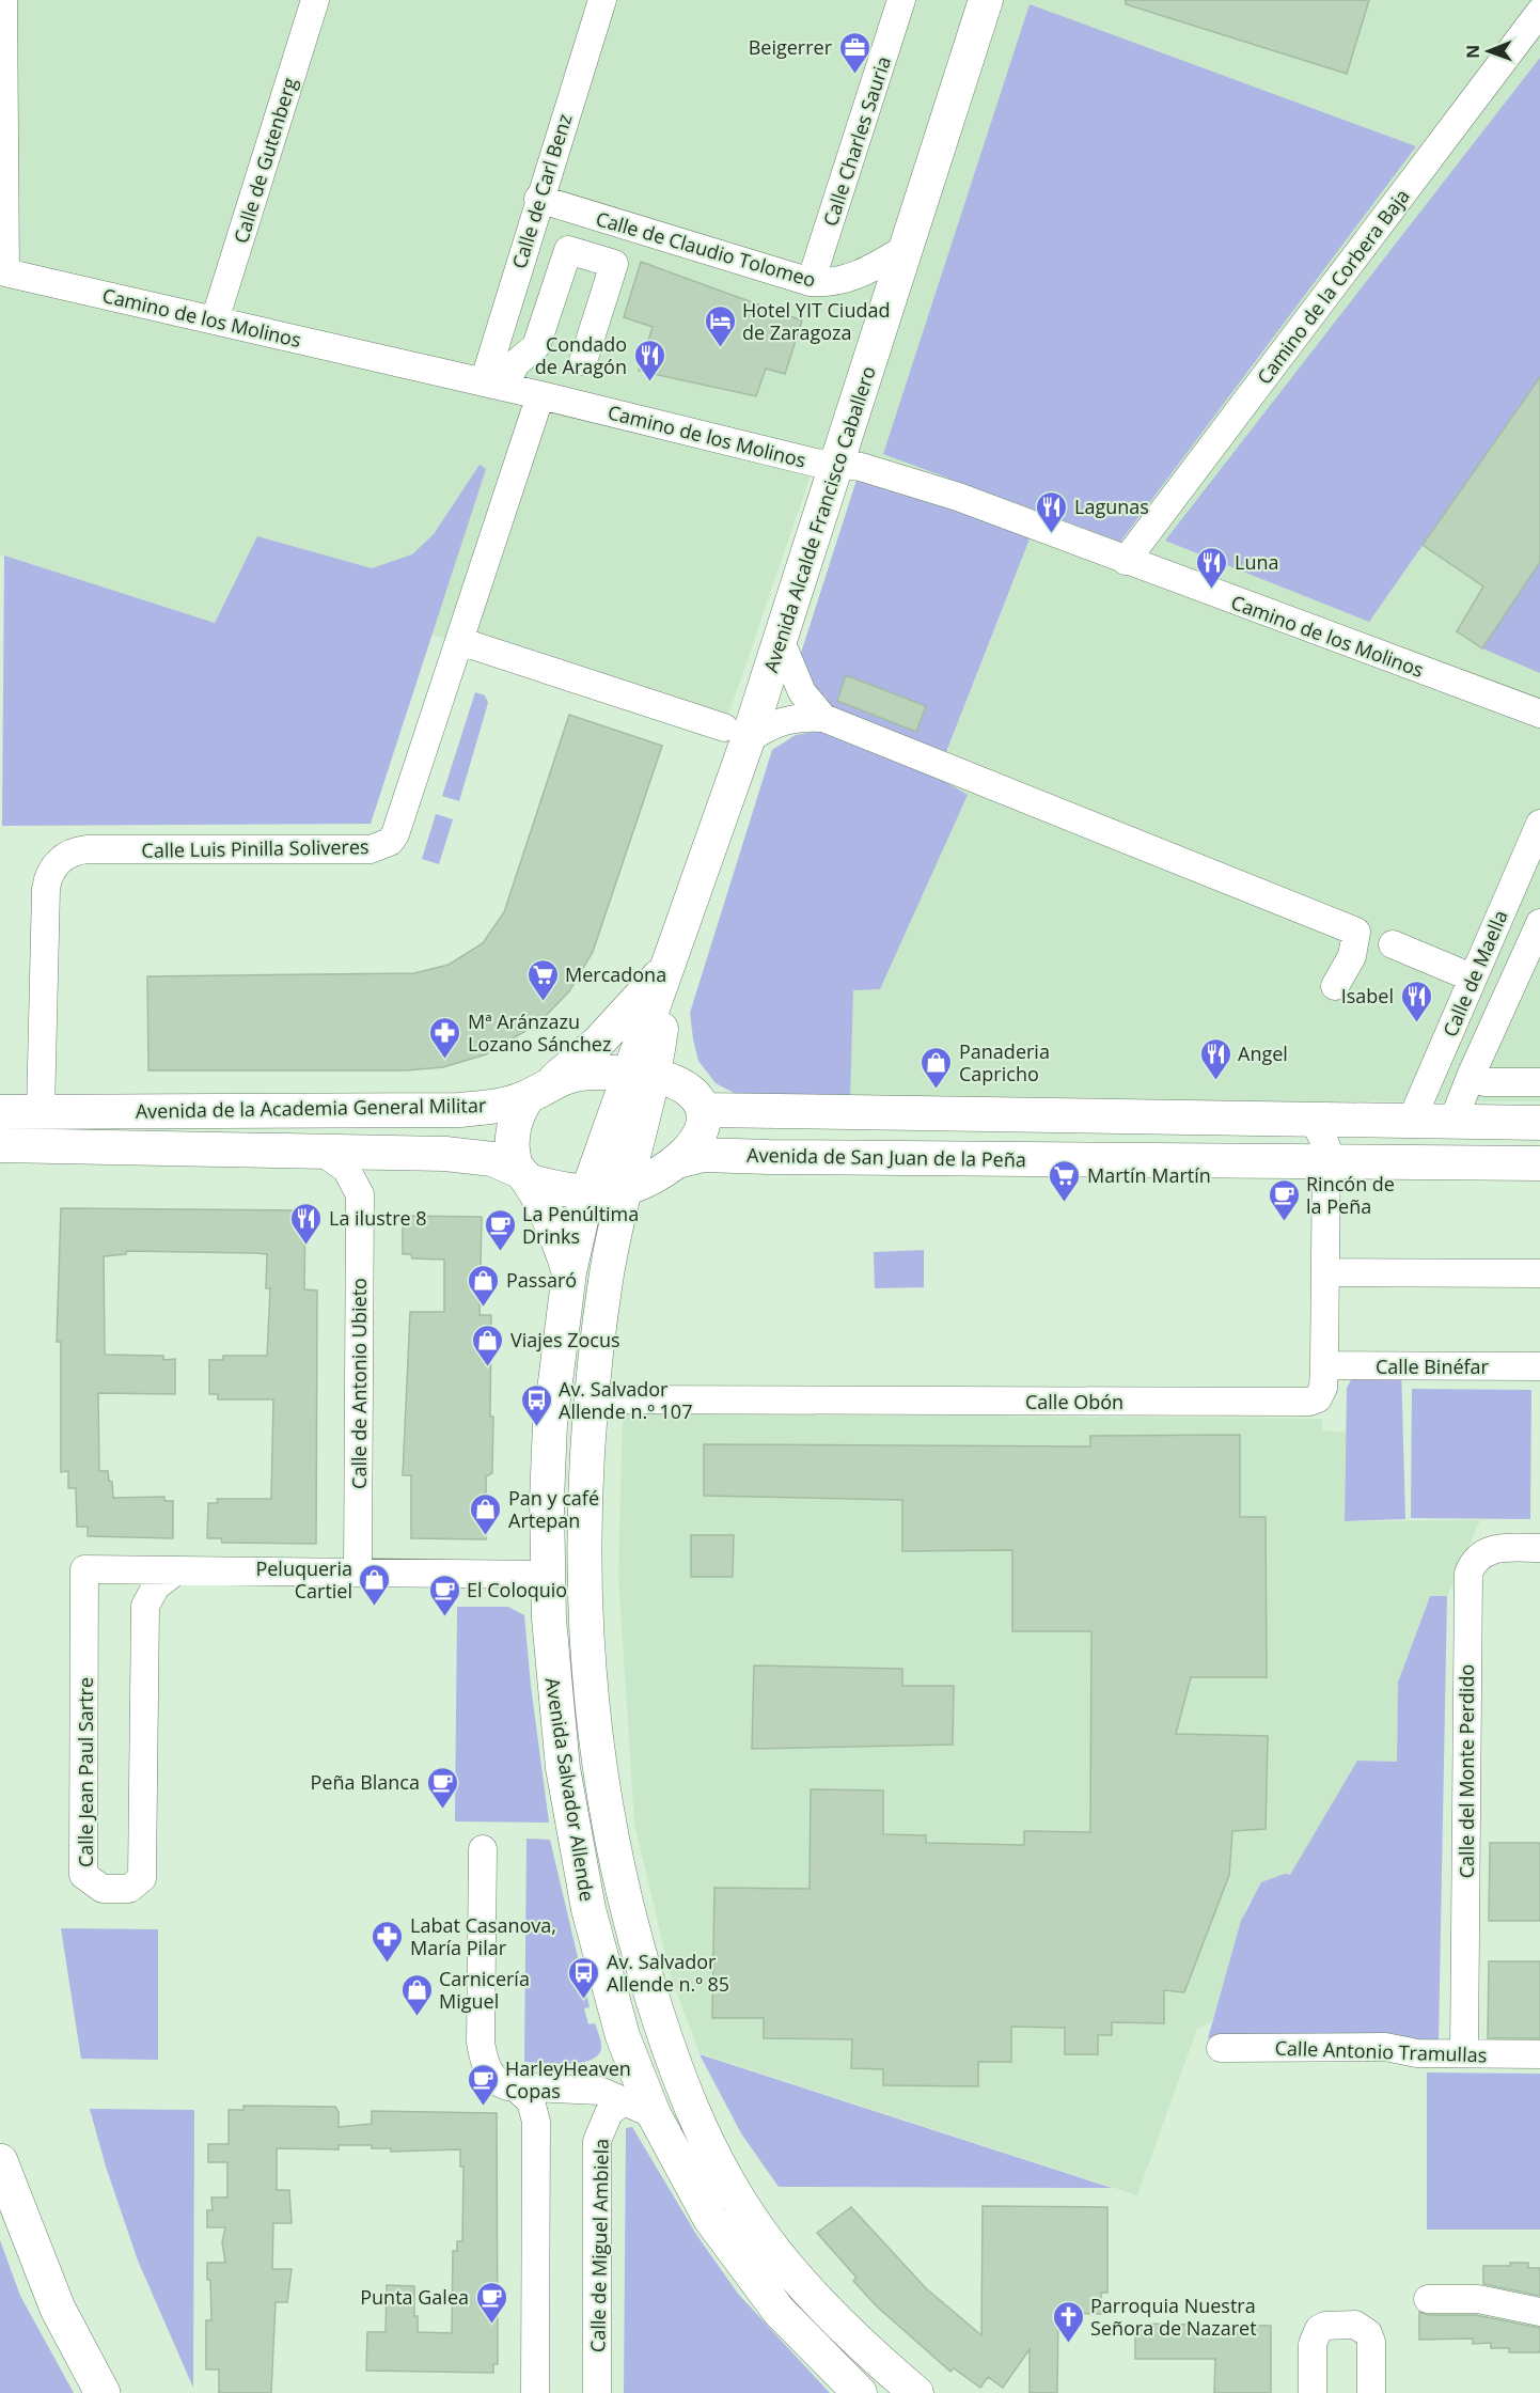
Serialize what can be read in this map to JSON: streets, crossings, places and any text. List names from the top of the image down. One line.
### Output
{"streets":{"main road":["Avenida Alcalde Francisco Caballero","Avenida de la Academia General Militar","Avenida de San Juan de la Peña","Avenida Salvador Allende"],"street":["Calle Charles Sauria","Calle de Gutenberg","Calle de Carl Benz","Calle de Claudio Tolomeo","Camino de la Corbera Baja","Camino de los Molinos","Calle Luis Pinilla Soliveres","Calle de Maella","Calle Binéfar","Calle de Antonio Ubieto","Calle Obón","Calle del Monte Perdido","Calle Jean Paul Sartre","Calle Antonio Tramullas","Calle de Miguel Ambiela"]},"crossings":[["Calle Charles Sauria","Calle de Claudio Tolomeo"],["Calle de Gutenberg","Camino de los Molinos"],["Calle de Carl Benz","Calle de Claudio Tolomeo"],["Calle de Carl Benz","Camino de los Molinos"],["Calle de Claudio Tolomeo","Avenida Alcalde Francisco Caballero"],["Camino de la Corbera Baja","Camino de los Molinos"],["Camino de los Molinos","Avenida Alcalde Francisco Caballero"],["Camino de los Molinos","Calle Luis Pinilla Soliveres"],["Avenida Alcalde Francisco Caballero","Avenida de la Academia General Militar"],["Avenida Alcalde Francisco Caballero","Avenida de San Juan de la Peña"],["Avenida Alcalde Francisco Caballero","Avenida Salvador Allende"],["Calle Luis Pinilla Soliveres","Avenida de la Academia General Militar"],["Avenida de la Academia General Militar","Avenida de San Juan de la Peña"],["Avenida de la Academia General Militar","Avenida Salvador Allende"],["Avenida de San Juan de la Peña","Calle Obón"],["Avenida de San Juan de la Peña","Avenida Salvador Allende"],["Calle Binéfar","Calle Obón"],["Calle de Antonio Ubieto","Calle Jean Paul Sartre"],["Calle Obón","Avenida Salvador Allende"],["Calle del Monte Perdido","Calle Antonio Tramullas"],["Calle Jean Paul Sartre","Avenida Salvador Allende"],["Avenida Salvador Allende","Calle de Miguel Ambiela"]],"places":{"office":["Beigerrer"],"hotel":["Hotel YIT Ciudad de Zaragoza"],"restaurant":["Condado de Aragón","Lagunas","Luna","Isabel","Angel","La ilustre 8"],"supermarket":["Mercadona","Martín Martín"],"pharmacy":["Mª Aránzazu Lozano Sánchez","Labat Casanova, María Pilar"],"shop":["Panaderia Capricho","Passaró","Viajes Zocus","Pan y café Artepan","Peluqueria Cartiel","Carnicería Miguel"],"cafe":["Rincón de la Peña","La Penúltima Drinks","El Coloquio","Peña Blanca","HarleyHeaven Copas","Punta Galea"],"bus stop":["Av. Salvador Allende n.º 107","Av. Salvador Allende n.º 85"],"church":["Parroquia Nuestra Señora de Nazaret"]},"north":"left"}
